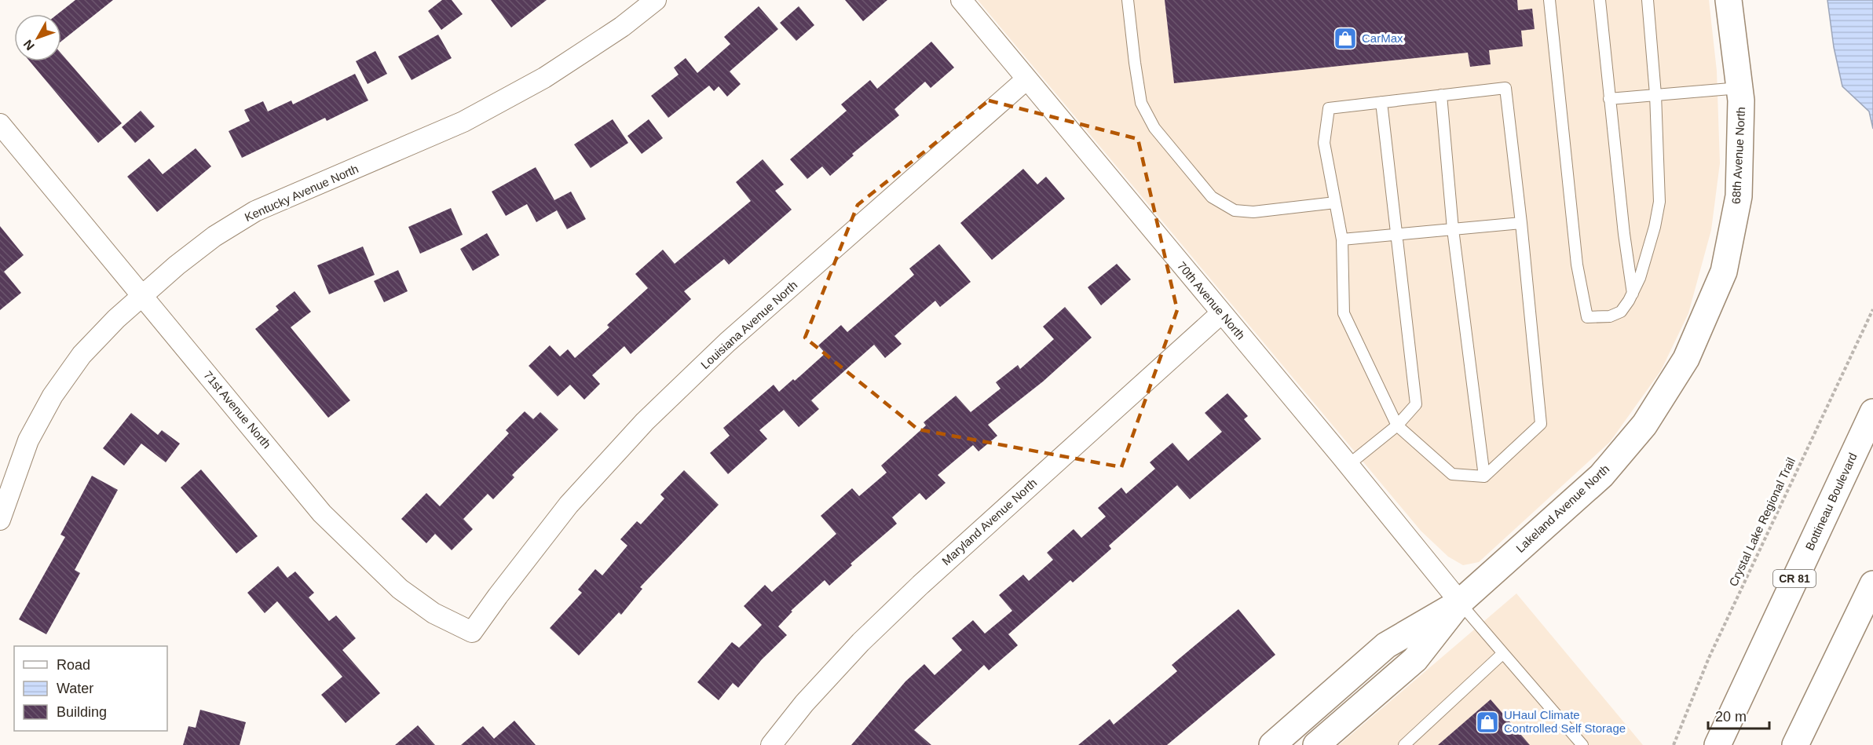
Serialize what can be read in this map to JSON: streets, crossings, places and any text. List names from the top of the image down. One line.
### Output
{"streets":{"main road":["68th Avenue North","Bottineau Boulevard","Lakeland Avenue North","CR 81"],"street":["Kentucky Avenue North","70th Avenue North","Louisiana Avenue North","71st Avenue North","Maryland Avenue North"],"path":["Crystal Lake Regional Trail"]},"crossings":[["68th Avenue North","Lakeland Avenue North"],["Kentucky Avenue North","71st Avenue North"],["70th Avenue North","Louisiana Avenue North"],["70th Avenue North","Lakeland Avenue North"],["70th Avenue North","Maryland Avenue North"],["Louisiana Avenue North","71st Avenue North"]],"places":{"shop":["CarMax","UHaul Climate Controlled Self Storage"]},"legend":["Road","Water","Building"],"scale_bar":"20 m","north":"bottom left"}
